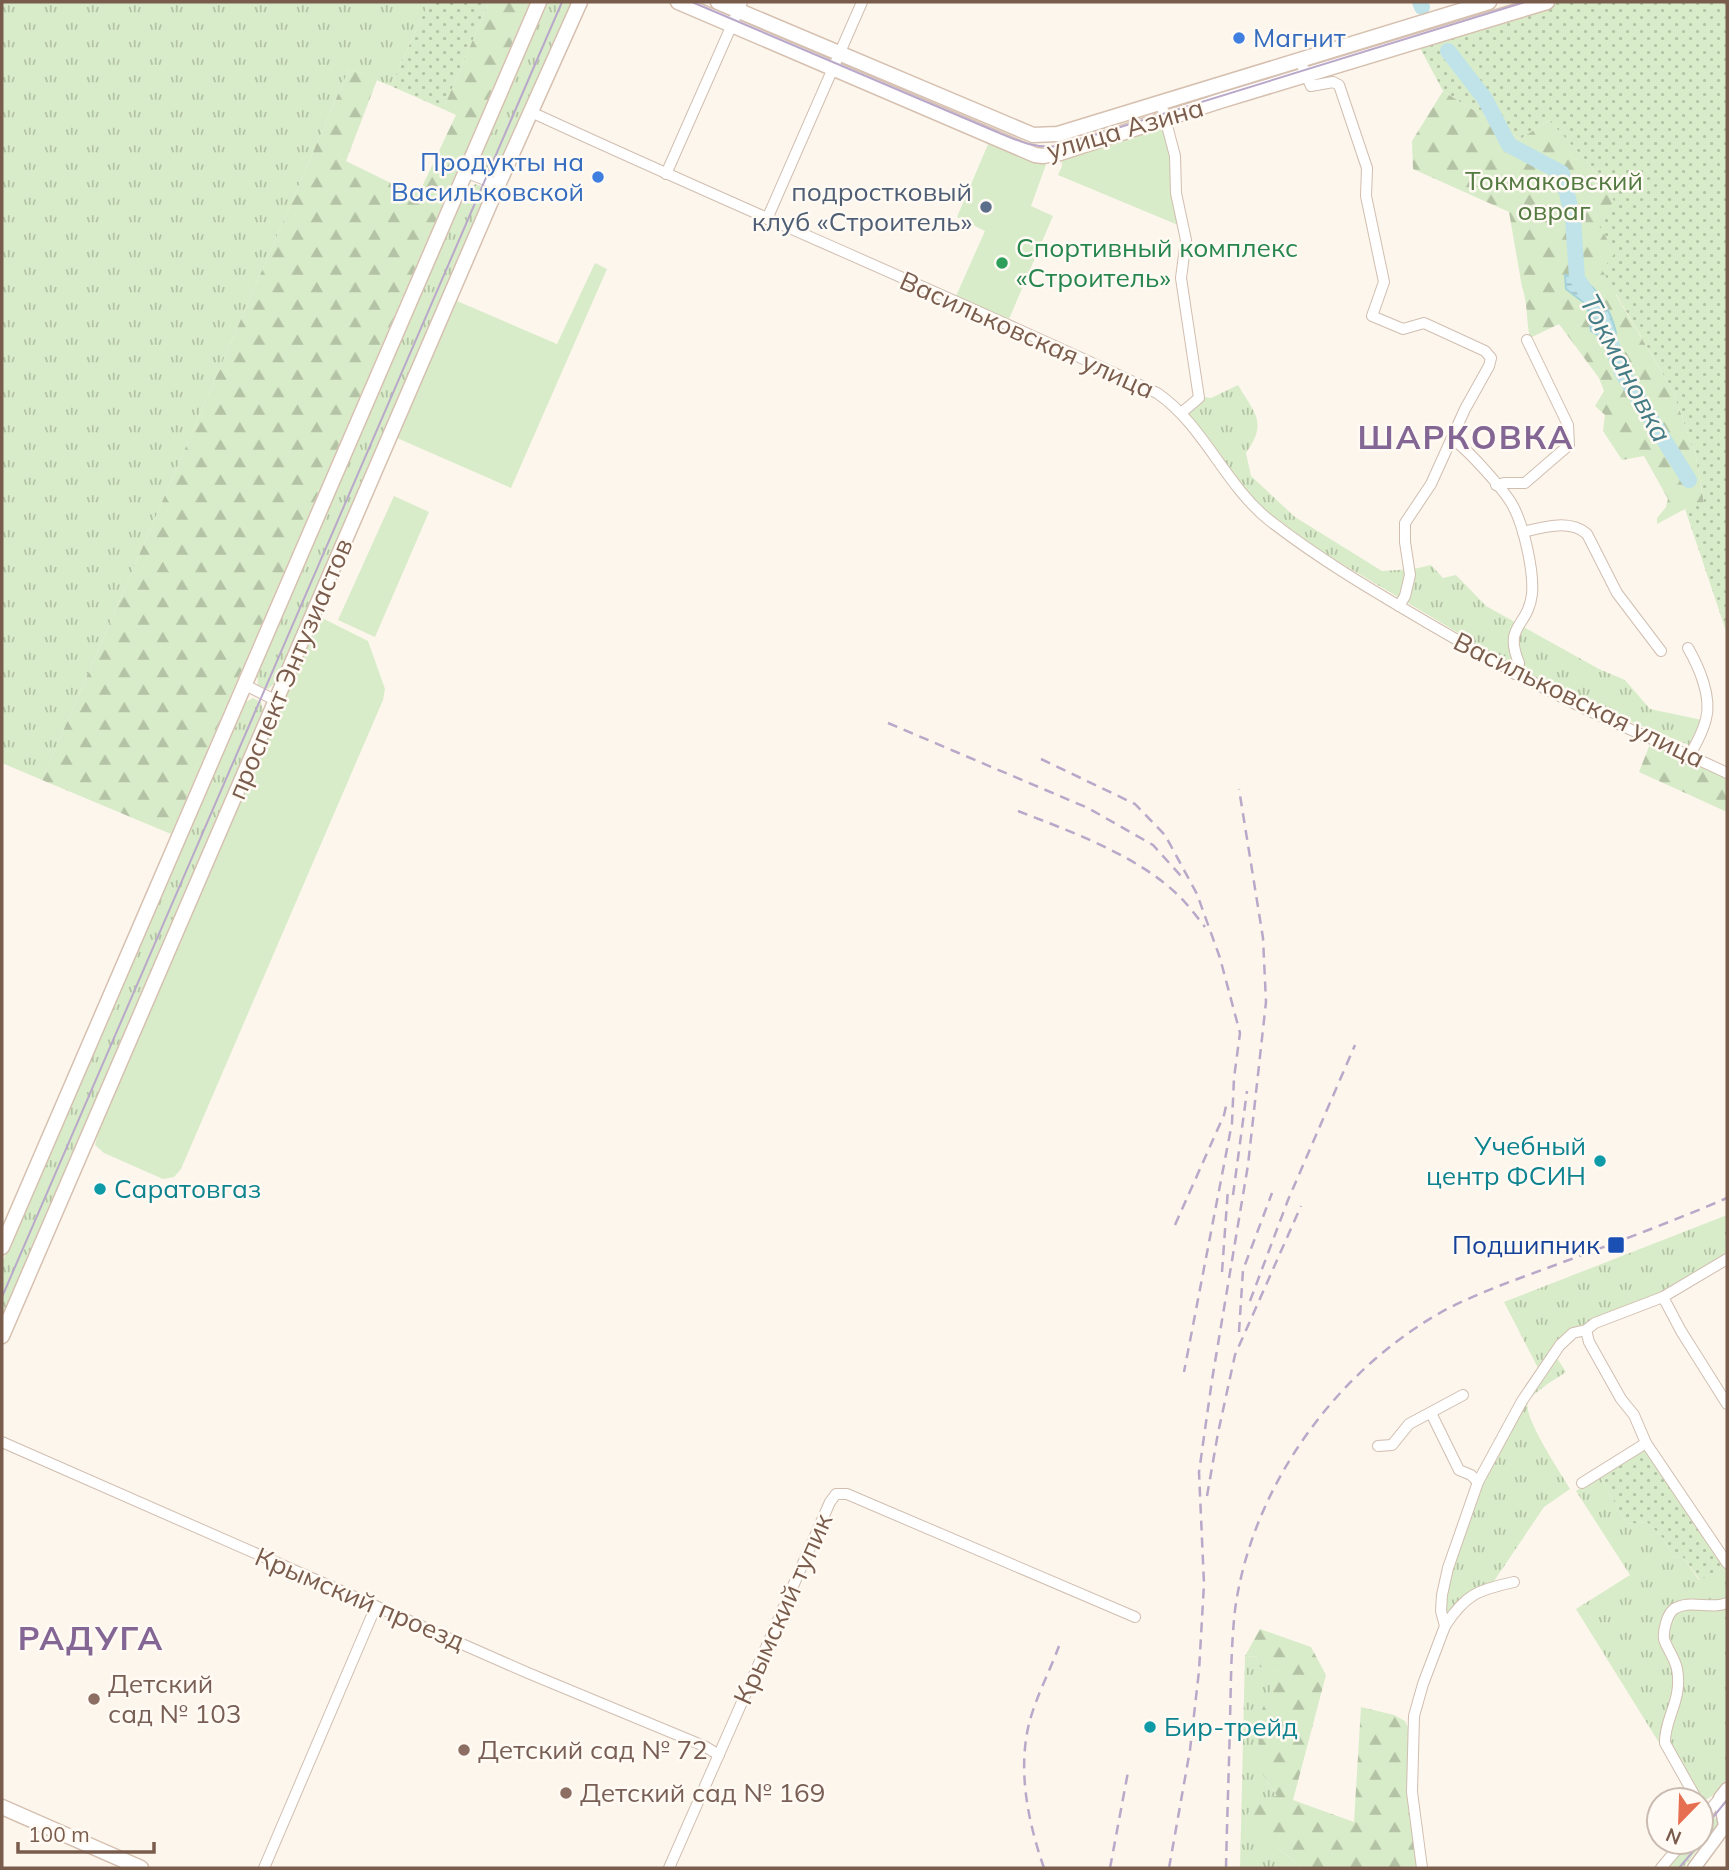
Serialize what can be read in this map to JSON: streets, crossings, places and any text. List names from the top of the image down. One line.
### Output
{"streets":{"main road":["улица Азина","проспект Энтузиастов"],"street":["Васильковская улица","Крымский проезд","Крымский тупик"]},"crossings":[["Васильковская улица","проспект Энтузиастов"],["Крымский проезд","Крымский тупик"]],"districts":["ШАРКОВКА","РАДУГА"],"water":["Токмановка"],"parks":["Токмаковский овраг"],"places":{"other":["Магнит","Продукты на Васильковской","подростковый клуб «Строитель»","Спортивный комплекс «Строитель»","Учебный центр ФСИН","Саратовгаз","Детский сад № 103","Бир-трейд","Детский сад № 72","Детский сад № 169"],"transit":["Подшипник"]},"scale_bar":"100 m","north":"bottom left"}
